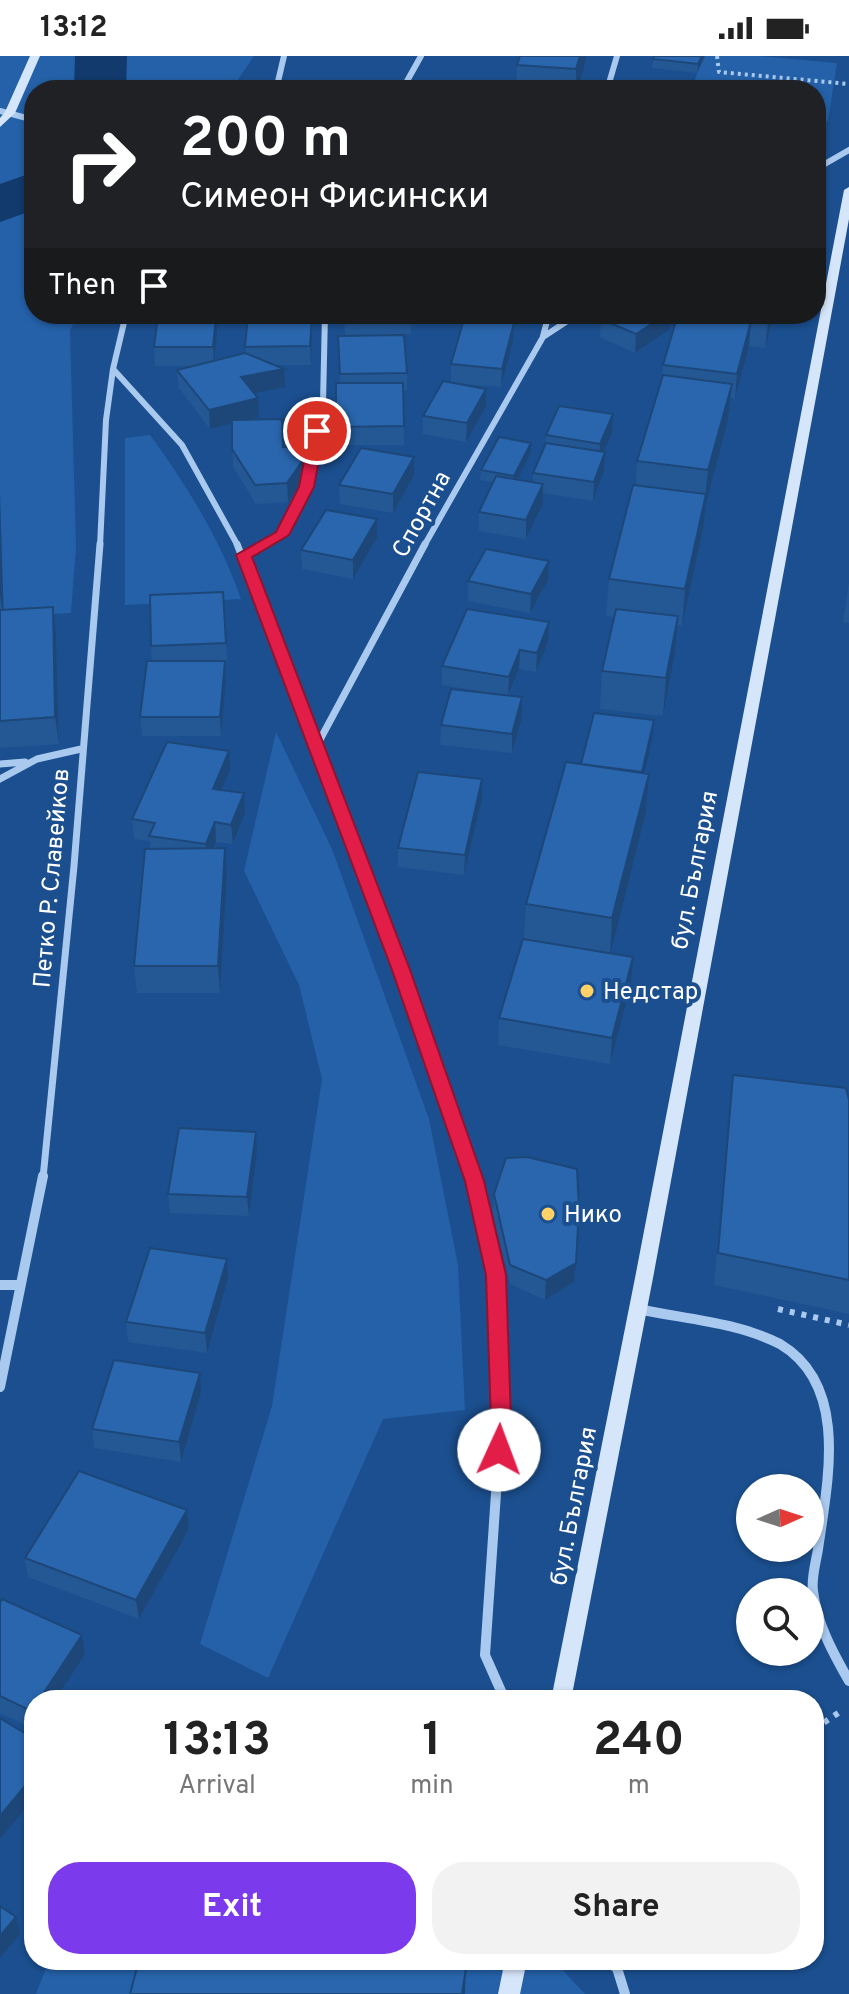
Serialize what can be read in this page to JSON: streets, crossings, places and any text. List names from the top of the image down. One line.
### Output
{"streets":{"street":["Спортна","бул. България","Петко Р. Славейков"]},"places":["Недстар","Нико"],"north":"right","page":{"status":"13:12","turn":["200 m","Симеон Фисински"],"then":"Then","eta":["13:13","Arrival","1","min","240","m"],"buttons":["Exit","Share"]}}
